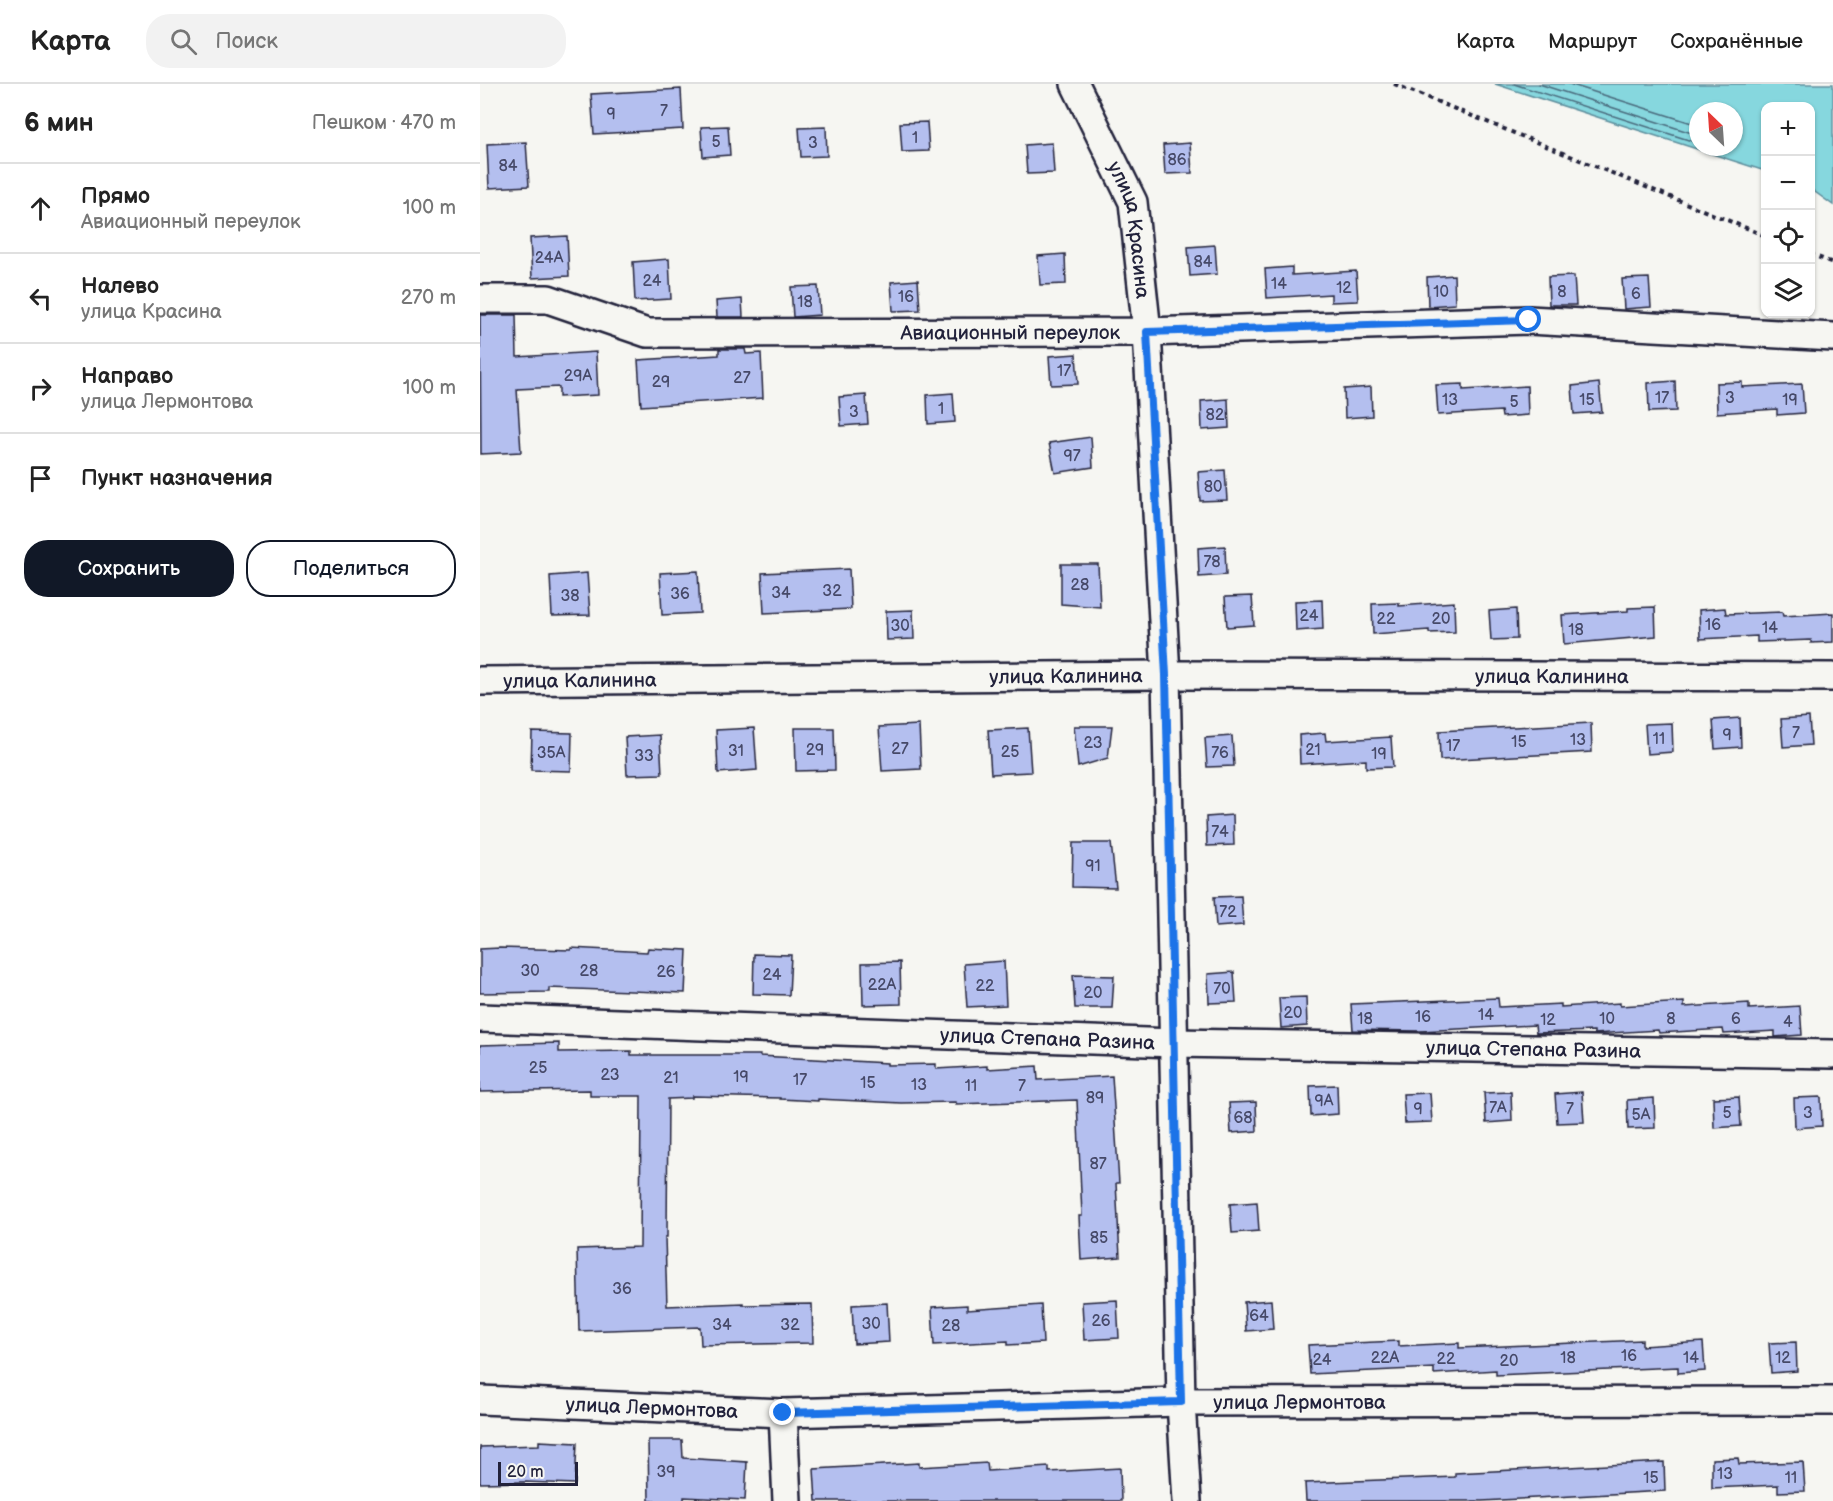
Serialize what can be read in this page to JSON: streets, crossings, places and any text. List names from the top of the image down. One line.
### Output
{"streets":{"street":["улица Красина","Авиационный переулок","улица Калинина","улица Степана Разина","улица Лермонтова"]},"crossings":[["улица Красина","Авиационный переулок"],["улица Красина","улица Калинина"],["улица Красина","улица Степана Разина"],["улица Красина","улица Лермонтова"]],"house_numbers":["7","9","1","5","3","86","84","24А","84","24","14","12","10","8","6","16","18","17","29А","27","29","17","3","13","15","19","5","1","3","82","97","80","78","28","32","34","36","38","24","22","20","16","30","14","18","7","9","11","13","15","23","17","27","29","21","31","25","35А","76","19","33","74","91","72","30","28","26","24","22А","22","70","20","20","14","16","18","10","8","6","12","4","25","23","19","21","17","15","13","11","7","89","9А","7А","9","7","5","3","5А","68","87","85","36","64","26","30","34","32","28","16","22А","18","14","12","22","24","20","39","13","15","11"],"scale_bar":"20 m","north":"top left","page":{"header":"Карта","search":"Поиск","nav":["Карта","Маршрут","Сохранённые"],"heading":["6 мин","Пешком · 470 m"],"map_buttons":["+","−"],"list":[["Прямо","Авиационный переулок","100 m"],["Налево","улица Красина","270 m"],["Направо","улица Лермонтова","100 m"],"Пункт назначения"],"buttons":["Сохранить","Поделиться"],"scale":"20 m"}}
